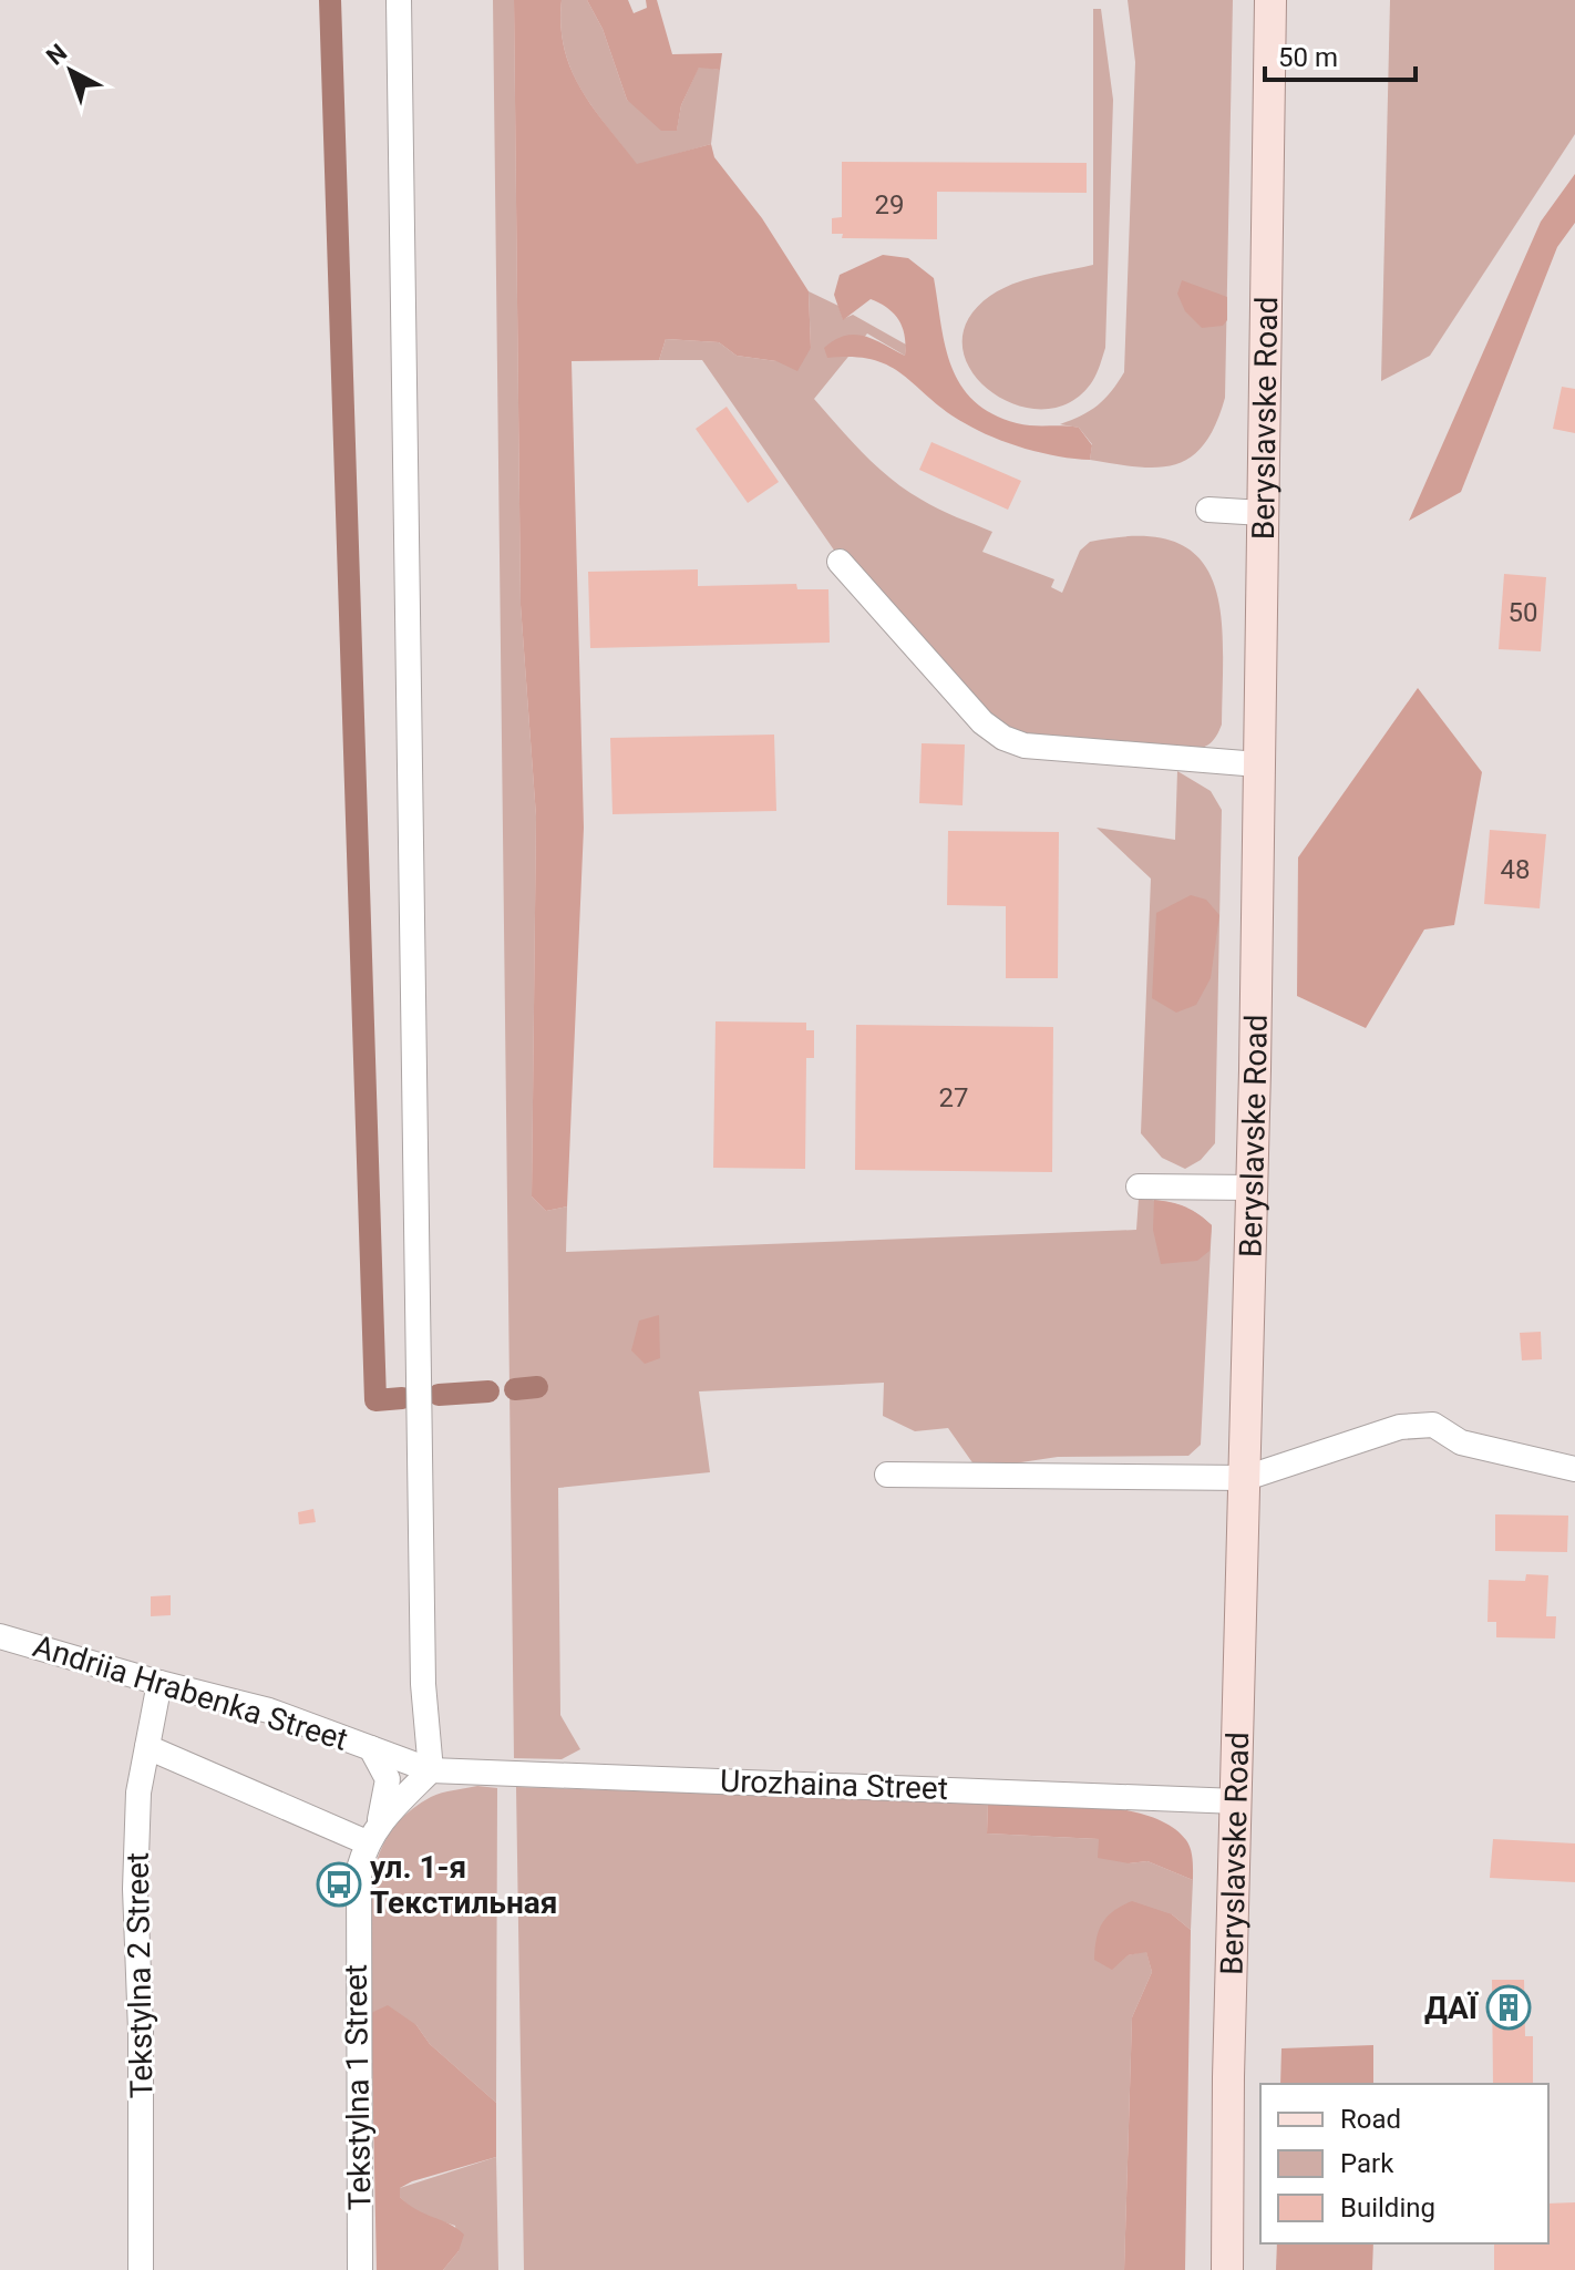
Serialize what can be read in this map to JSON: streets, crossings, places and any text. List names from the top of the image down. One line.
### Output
{"streets":{"main road":["Beryslavske Road"],"street":["Andriia Hrabenka Street","Urozhaina Street","Tekstylna 2 Street","Tekstylna 1 Street"]},"crossings":[["Beryslavske Road","Urozhaina Street"],["Andriia Hrabenka Street","Urozhaina Street"],["Andriia Hrabenka Street","Tekstylna 2 Street"],["Andriia Hrabenka Street","Tekstylna 1 Street"],["Urozhaina Street","Tekstylna 1 Street"]],"places":{"bus stop":["ул. 1-я Текстильная"],"building":["ДАЇ"]},"house_numbers":["29","50","48","27"],"legend":["Road","Park","Building"],"scale_bar":"50 m","north":"top left"}
